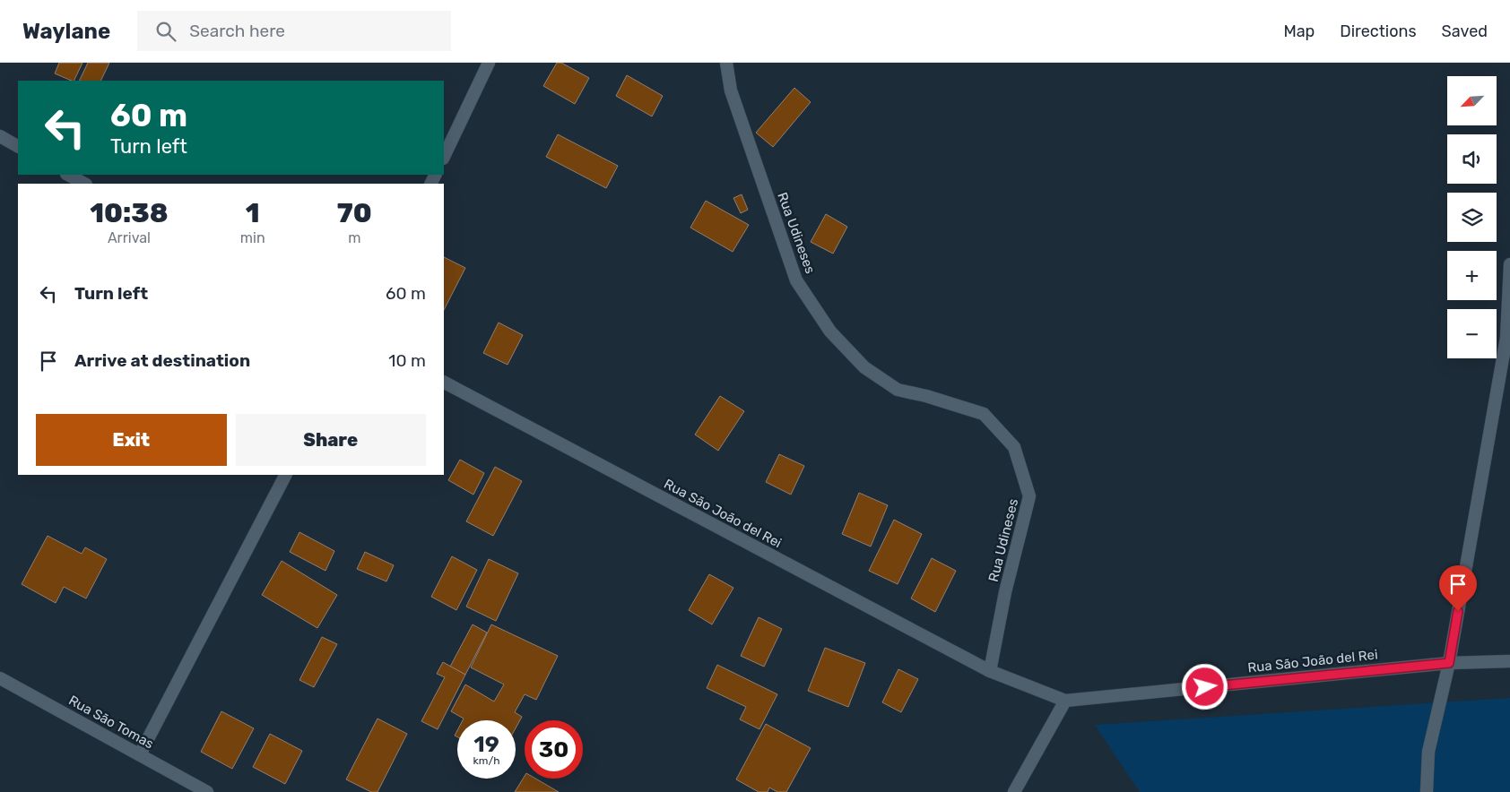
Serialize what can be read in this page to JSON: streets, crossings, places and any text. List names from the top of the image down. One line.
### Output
{"streets":{"street":["Rua Udineses","Rua São João del Rei","Rua São Tomas"]},"crossings":[["Rua Udineses","Rua São João del Rei"]],"north":"bottom left","page":{"header":"Waylane","search":"Search here","nav":["Map","Directions","Saved"],"map_buttons":["+","−"],"turn":["60 m","Turn left"],"eta":["10:38","Arrival","1","min","70","m"],"list":[{"name":"Turn left","value":"60 m"},{"name":"Arrive at destination","value":"10 m"}],"buttons":["Exit","Share"],"speed":"19 km/h","limit":"30"}}
